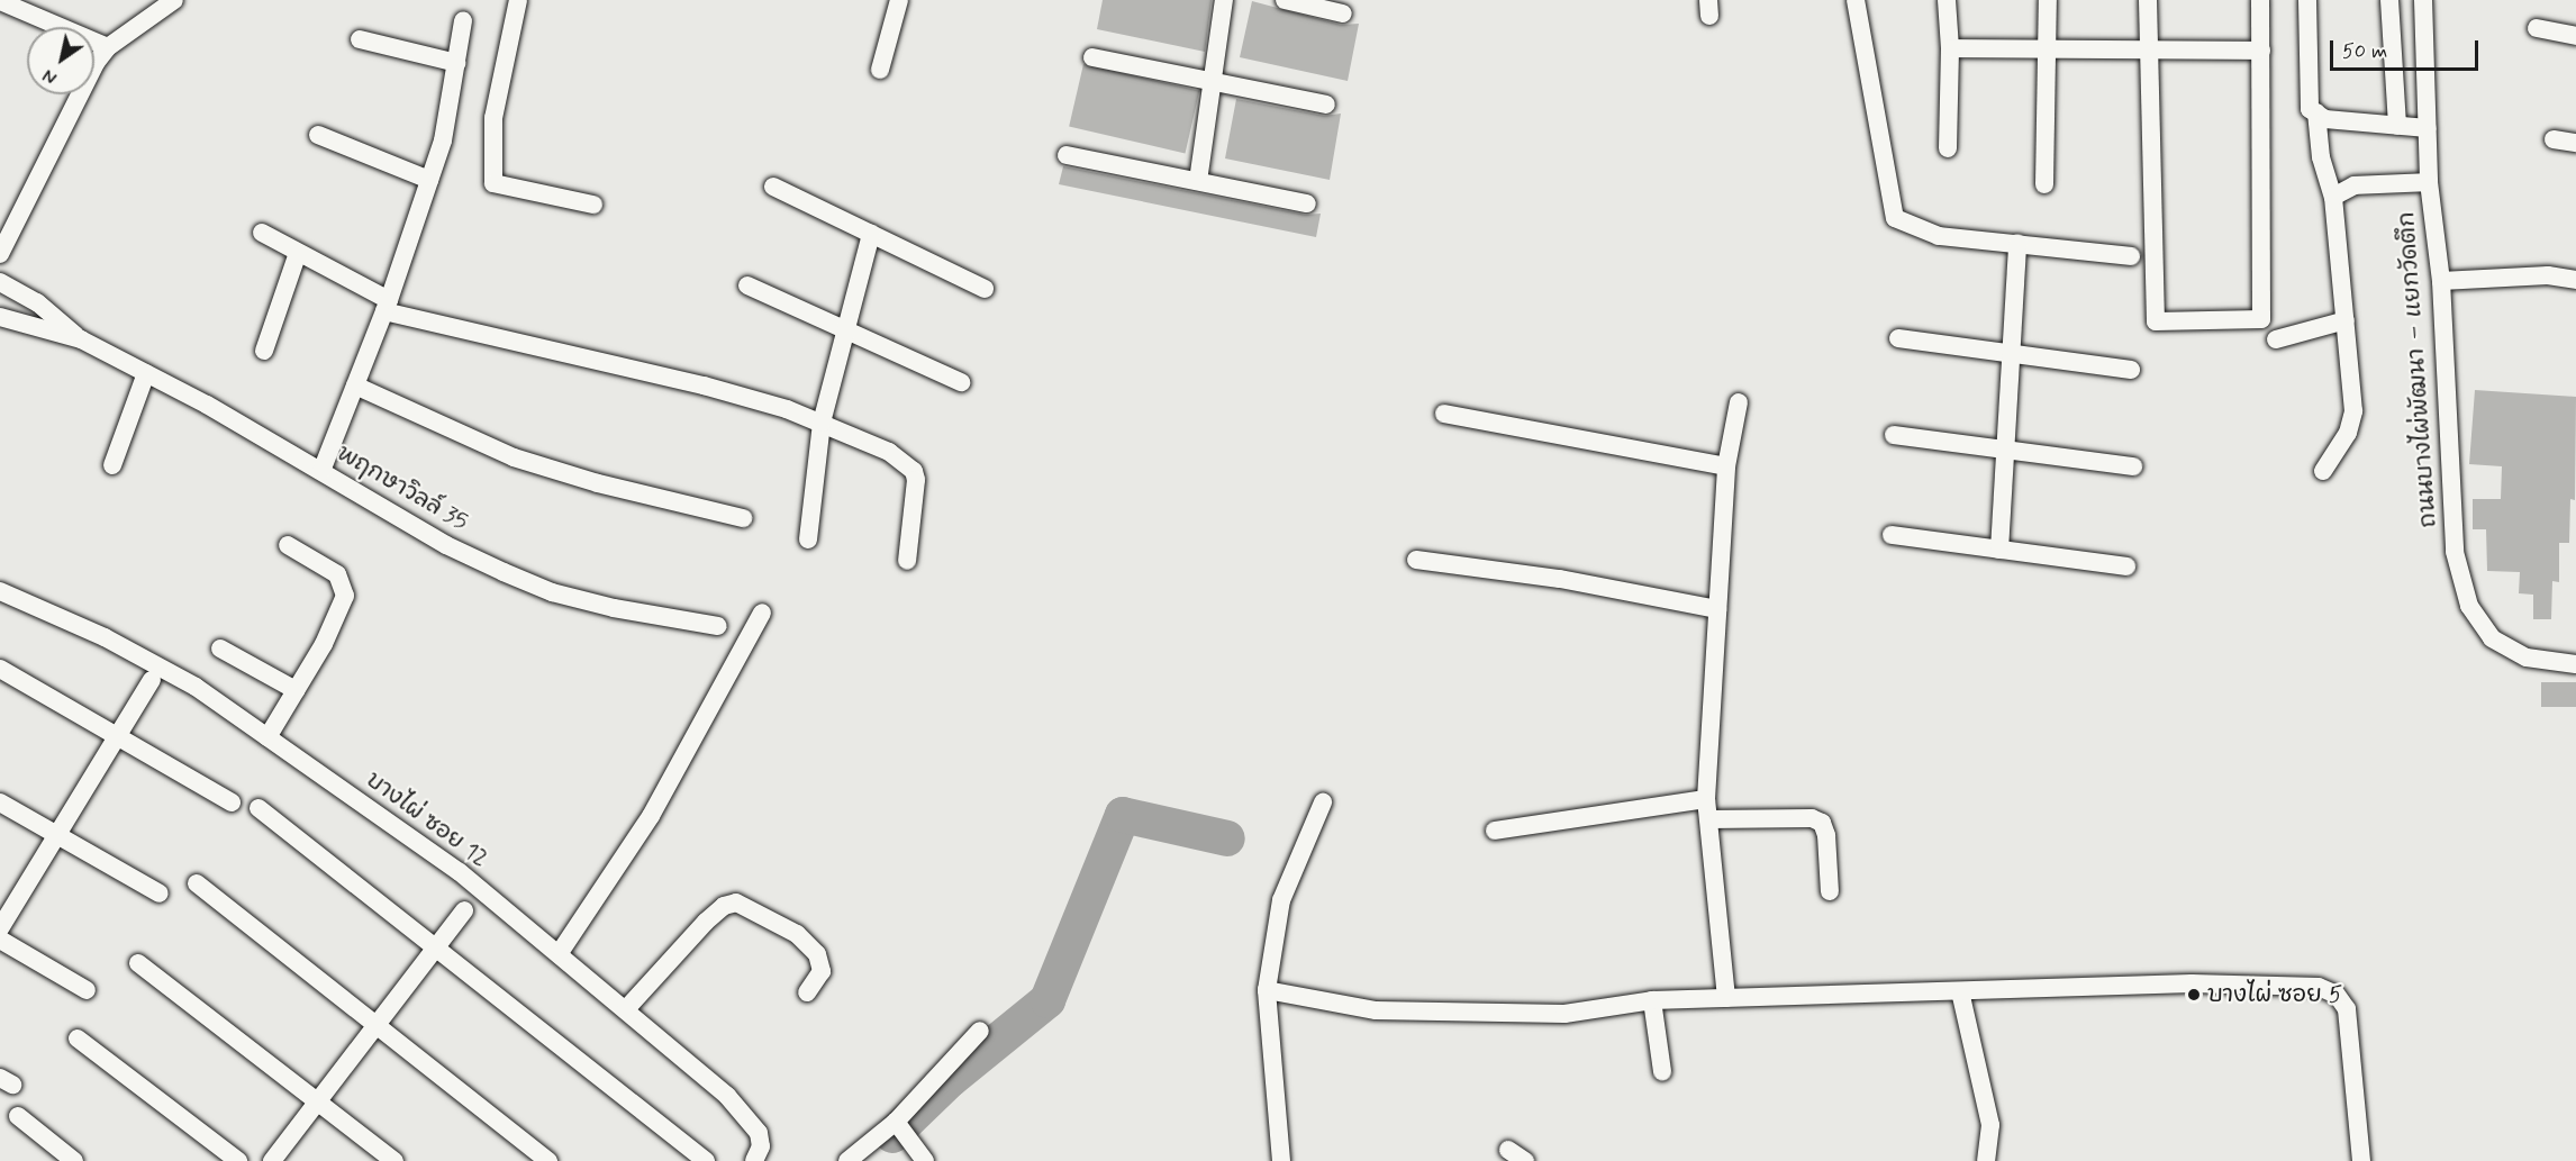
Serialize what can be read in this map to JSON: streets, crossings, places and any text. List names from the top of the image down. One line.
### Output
{"streets":{"street":["ถนนบางไผ่พัฒนา – แยกวัดตึก","พฤกษาวิลล์ 35","บางไผ่ ซอย 12"]},"places":["บางไผ่ ซอย 5"],"scale_bar":"50 m","north":"bottom left"}
